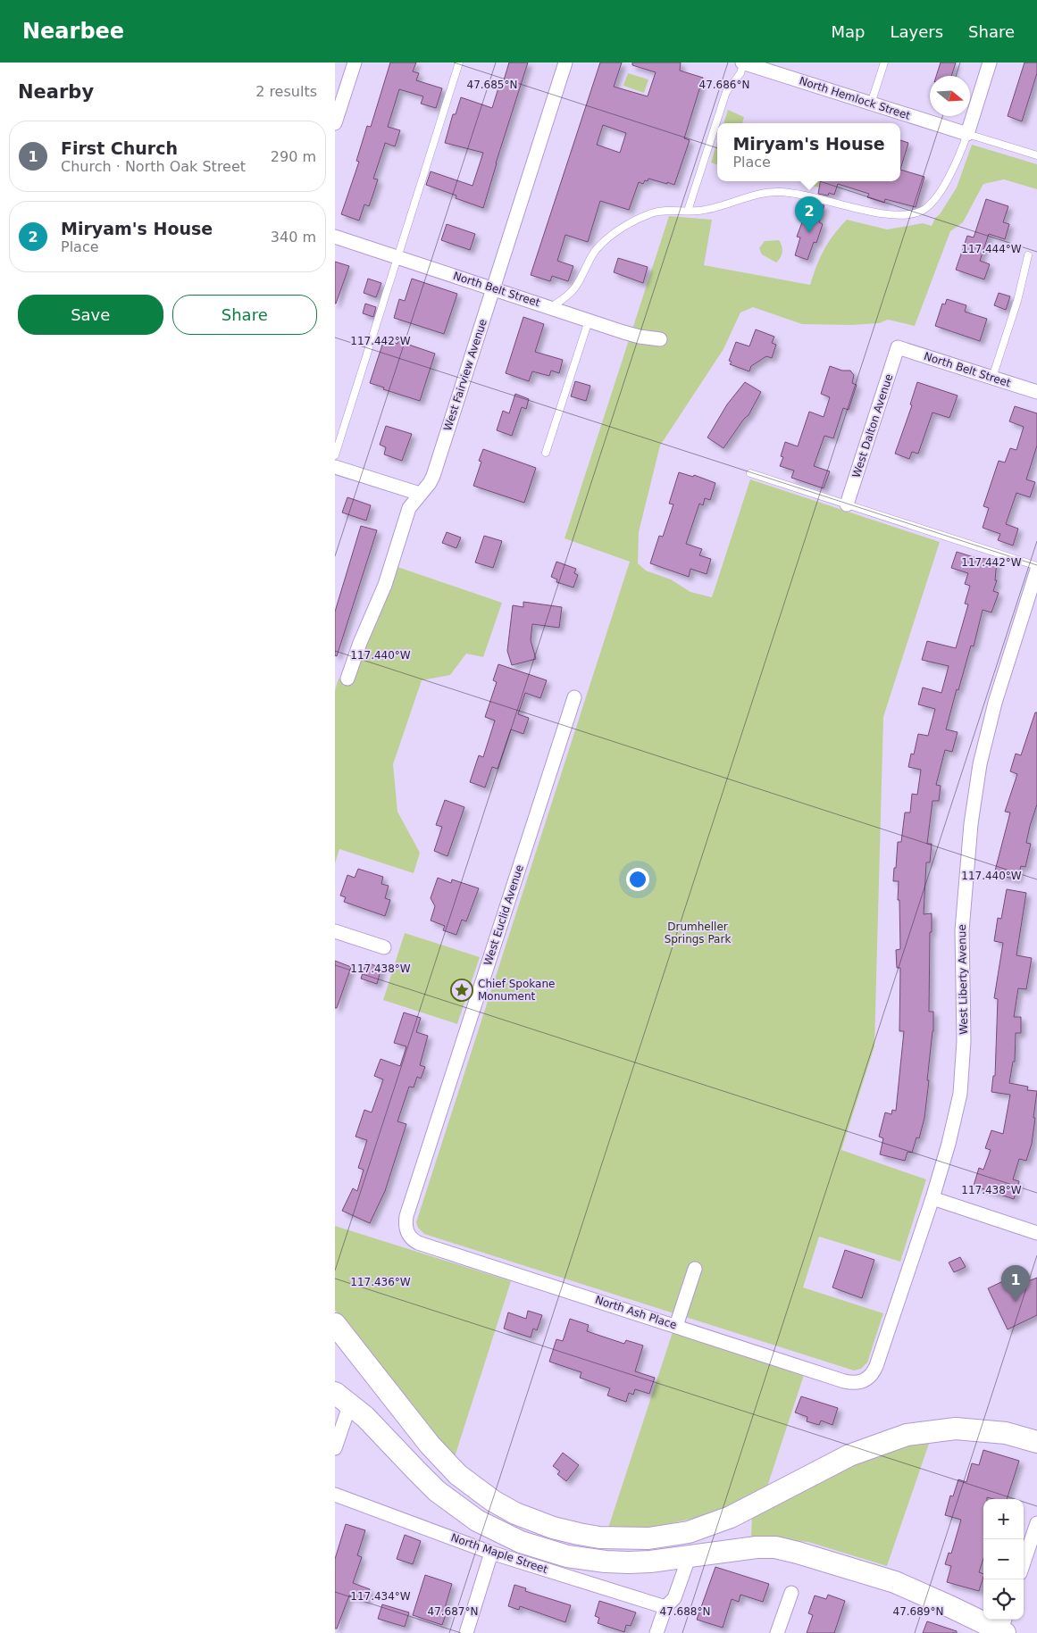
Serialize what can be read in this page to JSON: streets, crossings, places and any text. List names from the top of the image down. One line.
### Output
{"streets":{"street":["North Hemlock Street","North Belt Street","West Fairview Avenue","West Dalton Avenue","West Euclid Avenue","West Liberty Avenue","North Ash Place","North Maple Street"]},"crossings":[["North Belt Street","West Fairview Avenue"],["North Belt Street","West Dalton Avenue"],["West Euclid Avenue","North Ash Place"],["West Liberty Avenue","North Ash Place"]],"parks":["Drumheller Springs Park"],"places":{"place":["Chief Spokane Monument"]},"north":"right","page":{"header":"Nearbee","nav":["Map","Layers","Share"],"heading":["Nearby","2 results"],"list":[{"mark":"1","name":"First Church","note":"Church · North Oak Street","value":"290 m"},{"mark":"2","name":"Miryam's House","note":"Place","value":"340 m"}],"popup":["Miryam's House","Place"],"pins":["2","1"],"buttons":["Save","Share"],"map_buttons":["+","−"]},"coordinates":["47.685°N","47.686°N","117.444°W","117.442°W","117.440°W","117.438°W","117.436°W","117.434°W","47.687°N","47.688°N","47.689°N"]}
